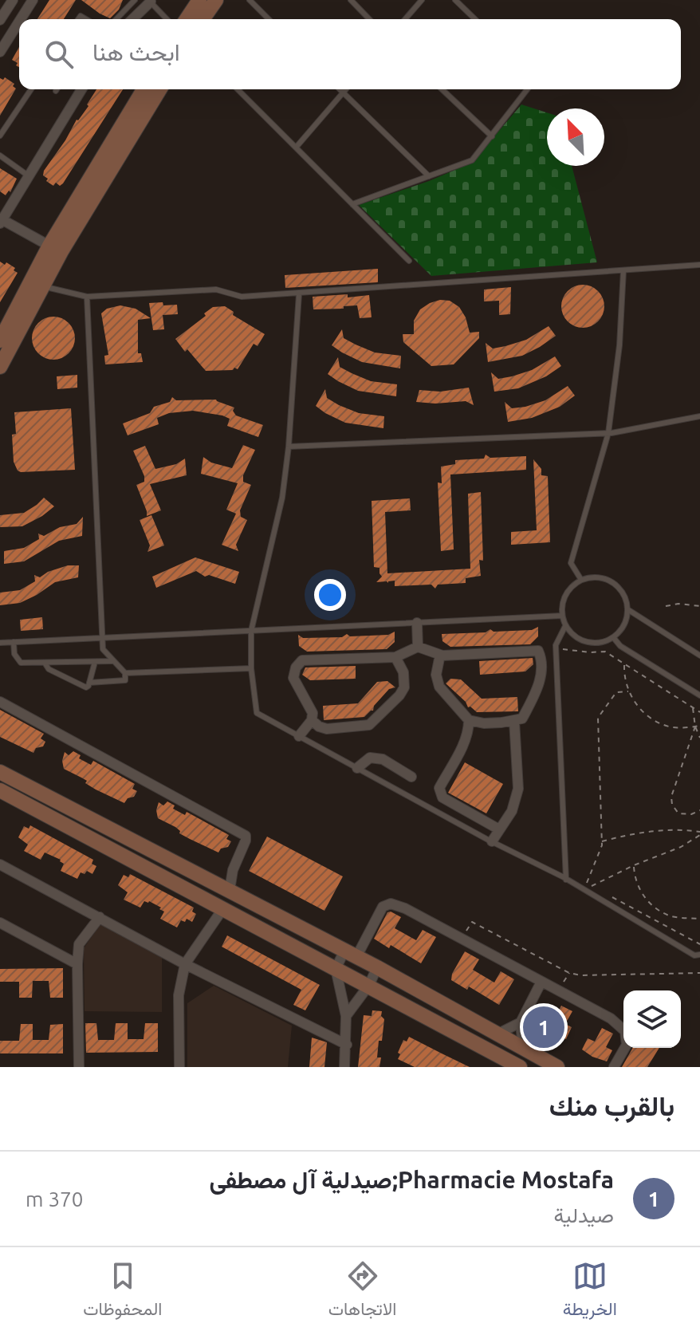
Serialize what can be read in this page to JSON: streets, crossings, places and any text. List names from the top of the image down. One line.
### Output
{"north":"top left","page":{"search":"ابحث هنا","pins":"1","heading":"بالقرب منك","list":[{"mark":"1","name":"Pharmacie Mostafa;صيدلية آل مصطفى","note":"صيدلية","value":"370 m"}],"nav":["الخريطة","الاتجاهات","المحفوظات"]}}
